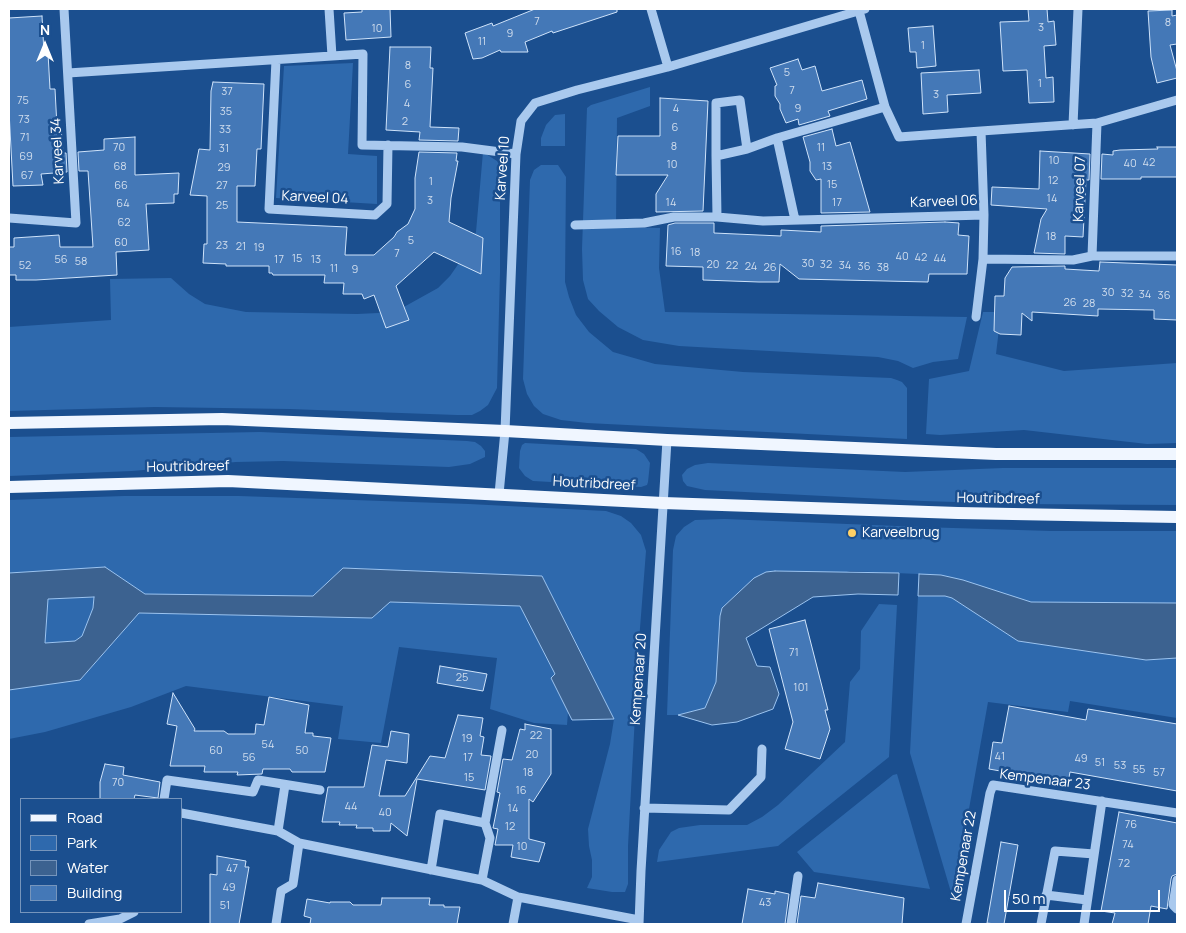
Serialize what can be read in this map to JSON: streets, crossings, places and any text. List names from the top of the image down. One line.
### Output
{"streets":{"main road":["Houtribdreef"],"street":["Karveel 34","Karveel 10","Karveel 07","Karveel 04","Karveel 06","Kempenaar 20","Kempenaar 23","Kempenaar 22"]},"crossings":[["Karveel 10","Houtribdreef"],["Houtribdreef","Kempenaar 20"],["Kempenaar 23","Kempenaar 22"]],"places":["Karveelbrug"],"house_numbers":["7","8","3","10","9","11","1","8","5","1","6","7","37","3","75","4","4","9","35","73","2","6","33","71","8","70","11","31","69","10","42","40","10","68","13","29","67","12","1","15","66","27","14","3","14","17","64","25","62","18","5","60","23","21","19","16","18","7","40","42","15","44","56","17","13","58","30","20","32","52","22","34","24","36","26","38","11","9","30","32","34","36","26","28","71","25","101","22","19","54","60","50","20","41","56","17","49","51","53","55","18","57","15","70","16","44","14","40","76","12","74","10","72","47","49","43","51"],"legend":["Road","Park","Water","Building"],"scale_bar":"50 m","north":"top"}
